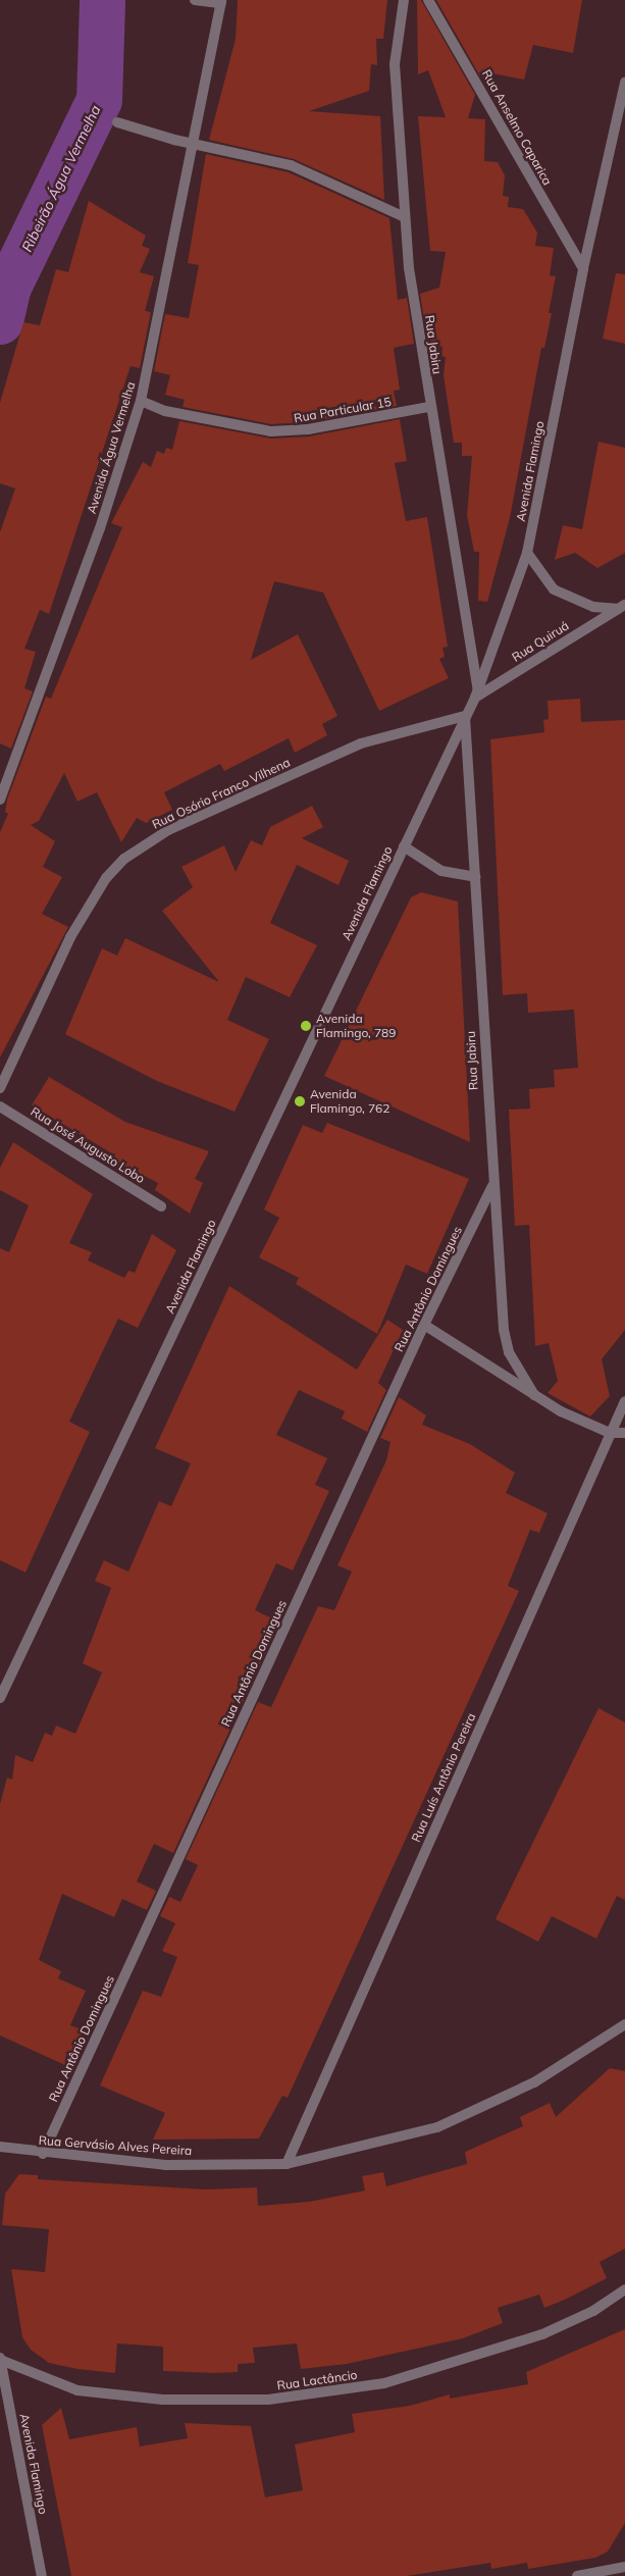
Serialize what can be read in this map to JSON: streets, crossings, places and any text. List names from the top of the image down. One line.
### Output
{"streets":{"street":["Rua Anselmo Caparica","Rua Jabiru","Rua Particular 15","Avenida Água Vermelha","Avenida Flamingo","Rua Quiruá","Rua Osório Franco Vilhena","Rua José Augusto Lobo","Rua Antônio Domingues","Rua Luís Antônio Pereira","Rua Gervásio Alves Pereira","Rua Lactâncio"]},"crossings":[["Rua Anselmo Caparica","Avenida Flamingo"],["Rua Jabiru","Rua Particular 15"],["Rua Jabiru","Avenida Flamingo"],["Rua Jabiru","Rua Quiruá"],["Rua Jabiru","Rua Osório Franco Vilhena"],["Rua Jabiru","Rua Antônio Domingues"],["Rua Jabiru","Rua Luís Antônio Pereira"],["Rua Particular 15","Avenida Água Vermelha"],["Avenida Flamingo","Rua Quiruá"],["Avenida Flamingo","Rua Osório Franco Vilhena"],["Avenida Flamingo","Rua Lactâncio"],["Rua Antônio Domingues","Rua Gervásio Alves Pereira"],["Rua Luís Antônio Pereira","Rua Gervásio Alves Pereira"]],"water":["Ribeirão Água Vermelha"],"places":["Avenida Flamingo, 789","Avenida Flamingo, 762"]}
